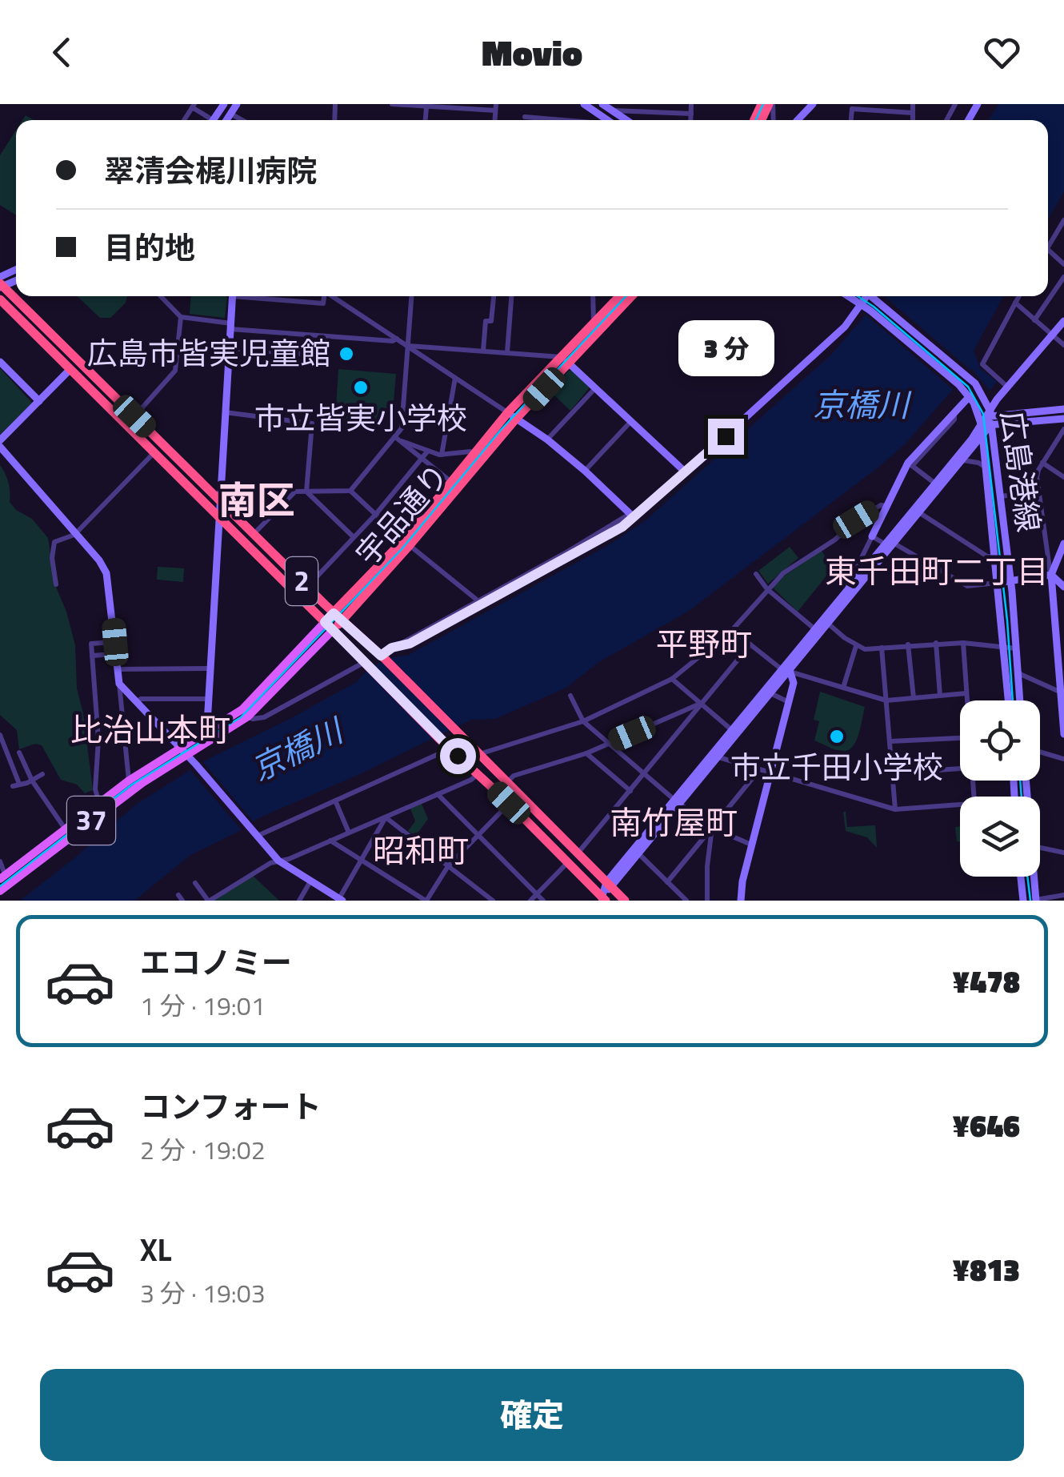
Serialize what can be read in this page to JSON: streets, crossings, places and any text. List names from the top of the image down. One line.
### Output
{"streets":{"highway":["宇品通り","2"],"main road":["37"],"street":["広島港線"]},"crossings":[["宇品通り","2"],["宇品通り","37"],["2","37"]],"districts":["南区","東千田町二丁目","平野町","比治山本町","南竹屋町","昭和町"],"water":["京橋川"],"places":["広島市皆実児童館","市立皆実小学校","市立千田小学校"],"page":{"header":"Movio","banner":["翠清会梶川病院","目的地"],"bubble":"3 分","list":[{"name":"エコノミー","note":"1 分 · 19:01","value":"¥478"},{"name":"コンフォート","note":"2 分 · 19:02","value":"¥646"},{"name":"XL","note":"3 分 · 19:03","value":"¥813"}],"buttons":"確定"}}
